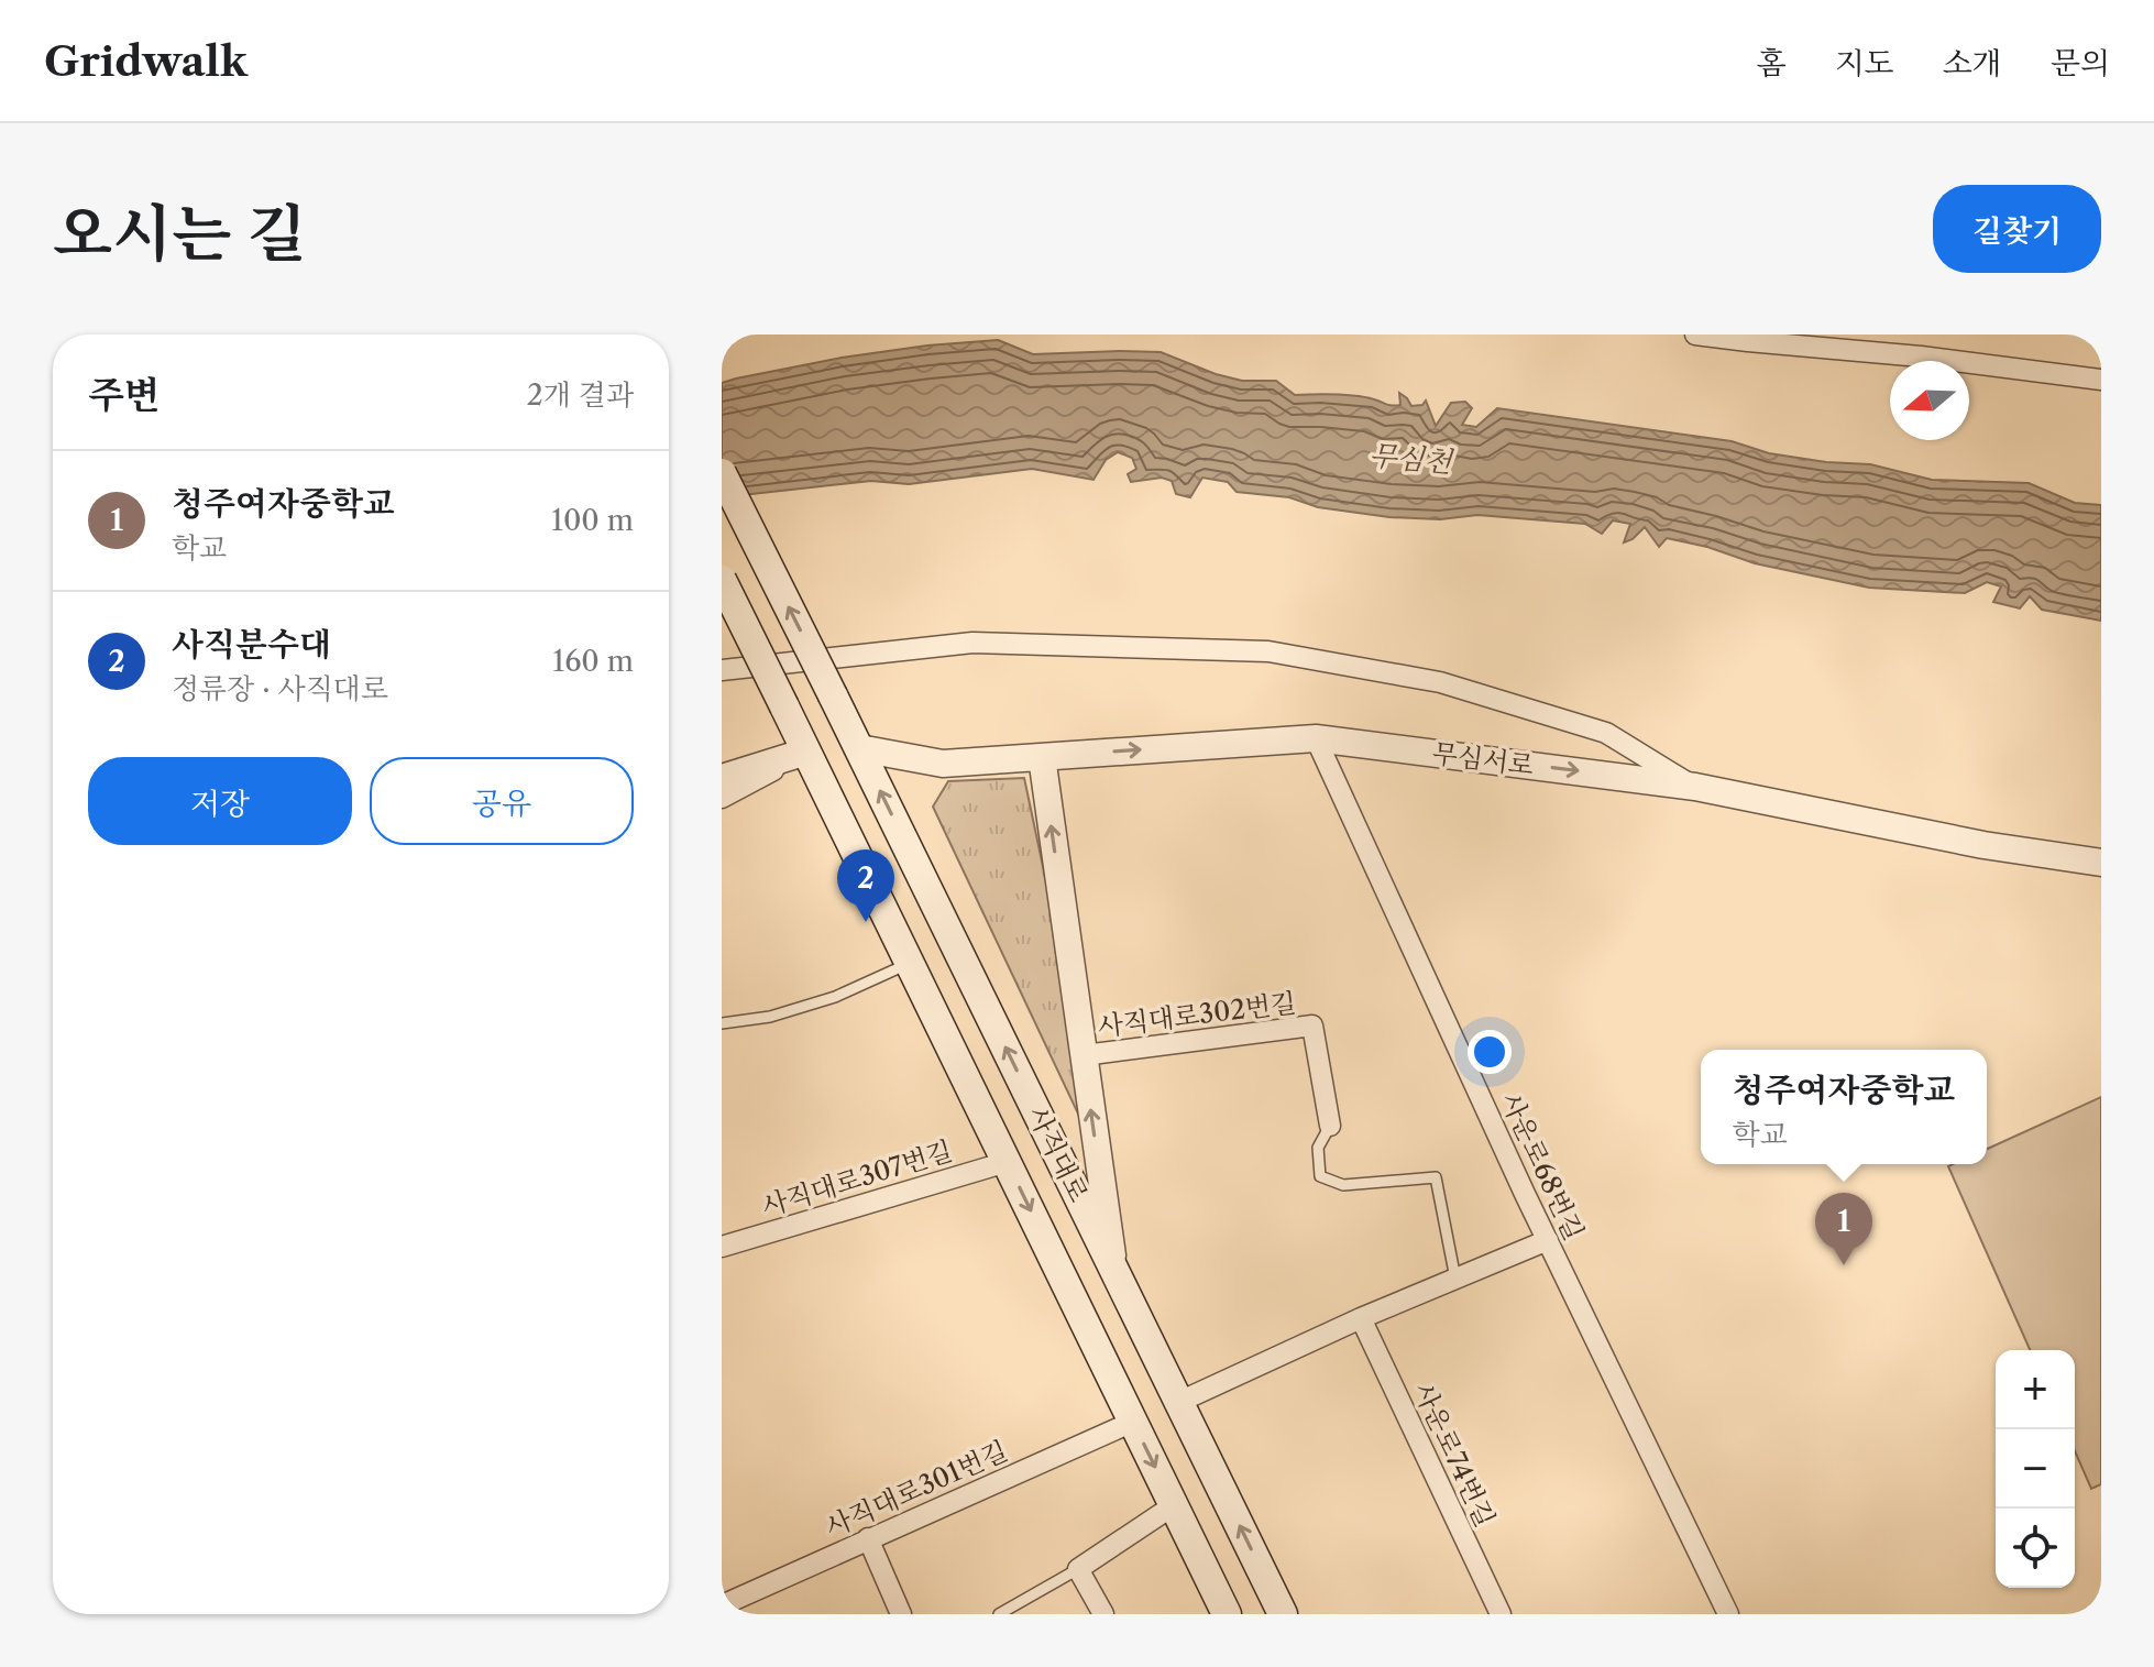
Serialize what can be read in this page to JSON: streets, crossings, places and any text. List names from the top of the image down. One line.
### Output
{"streets":{"main road":["사직대로"],"street":["무심서로","사직대로302번길","사운로68번길","사직대로307번길","사운로74번길","사직대로301번길"]},"crossings":[["무심서로","사직대로"],["무심서로","사운로68번길"],["사직대로","사직대로307번길"],["사직대로","사직대로301번길"]],"water":["무심천"],"north":"left","page":{"header":"Gridwalk","nav":["홈","지도","소개","문의"],"title":"오시는 길","buttons":["길찾기",["저장","공유"]],"heading":["주변","2개 결과"],"list":[{"mark":"1","name":"청주여자중학교","note":"학교","value":"100 m"},{"mark":"2","name":"사직분수대","note":"정류장 · 사직대로","value":"160 m"}],"pins":["2","1"],"popup":["청주여자중학교","학교"],"map_buttons":["+","−"]}}
